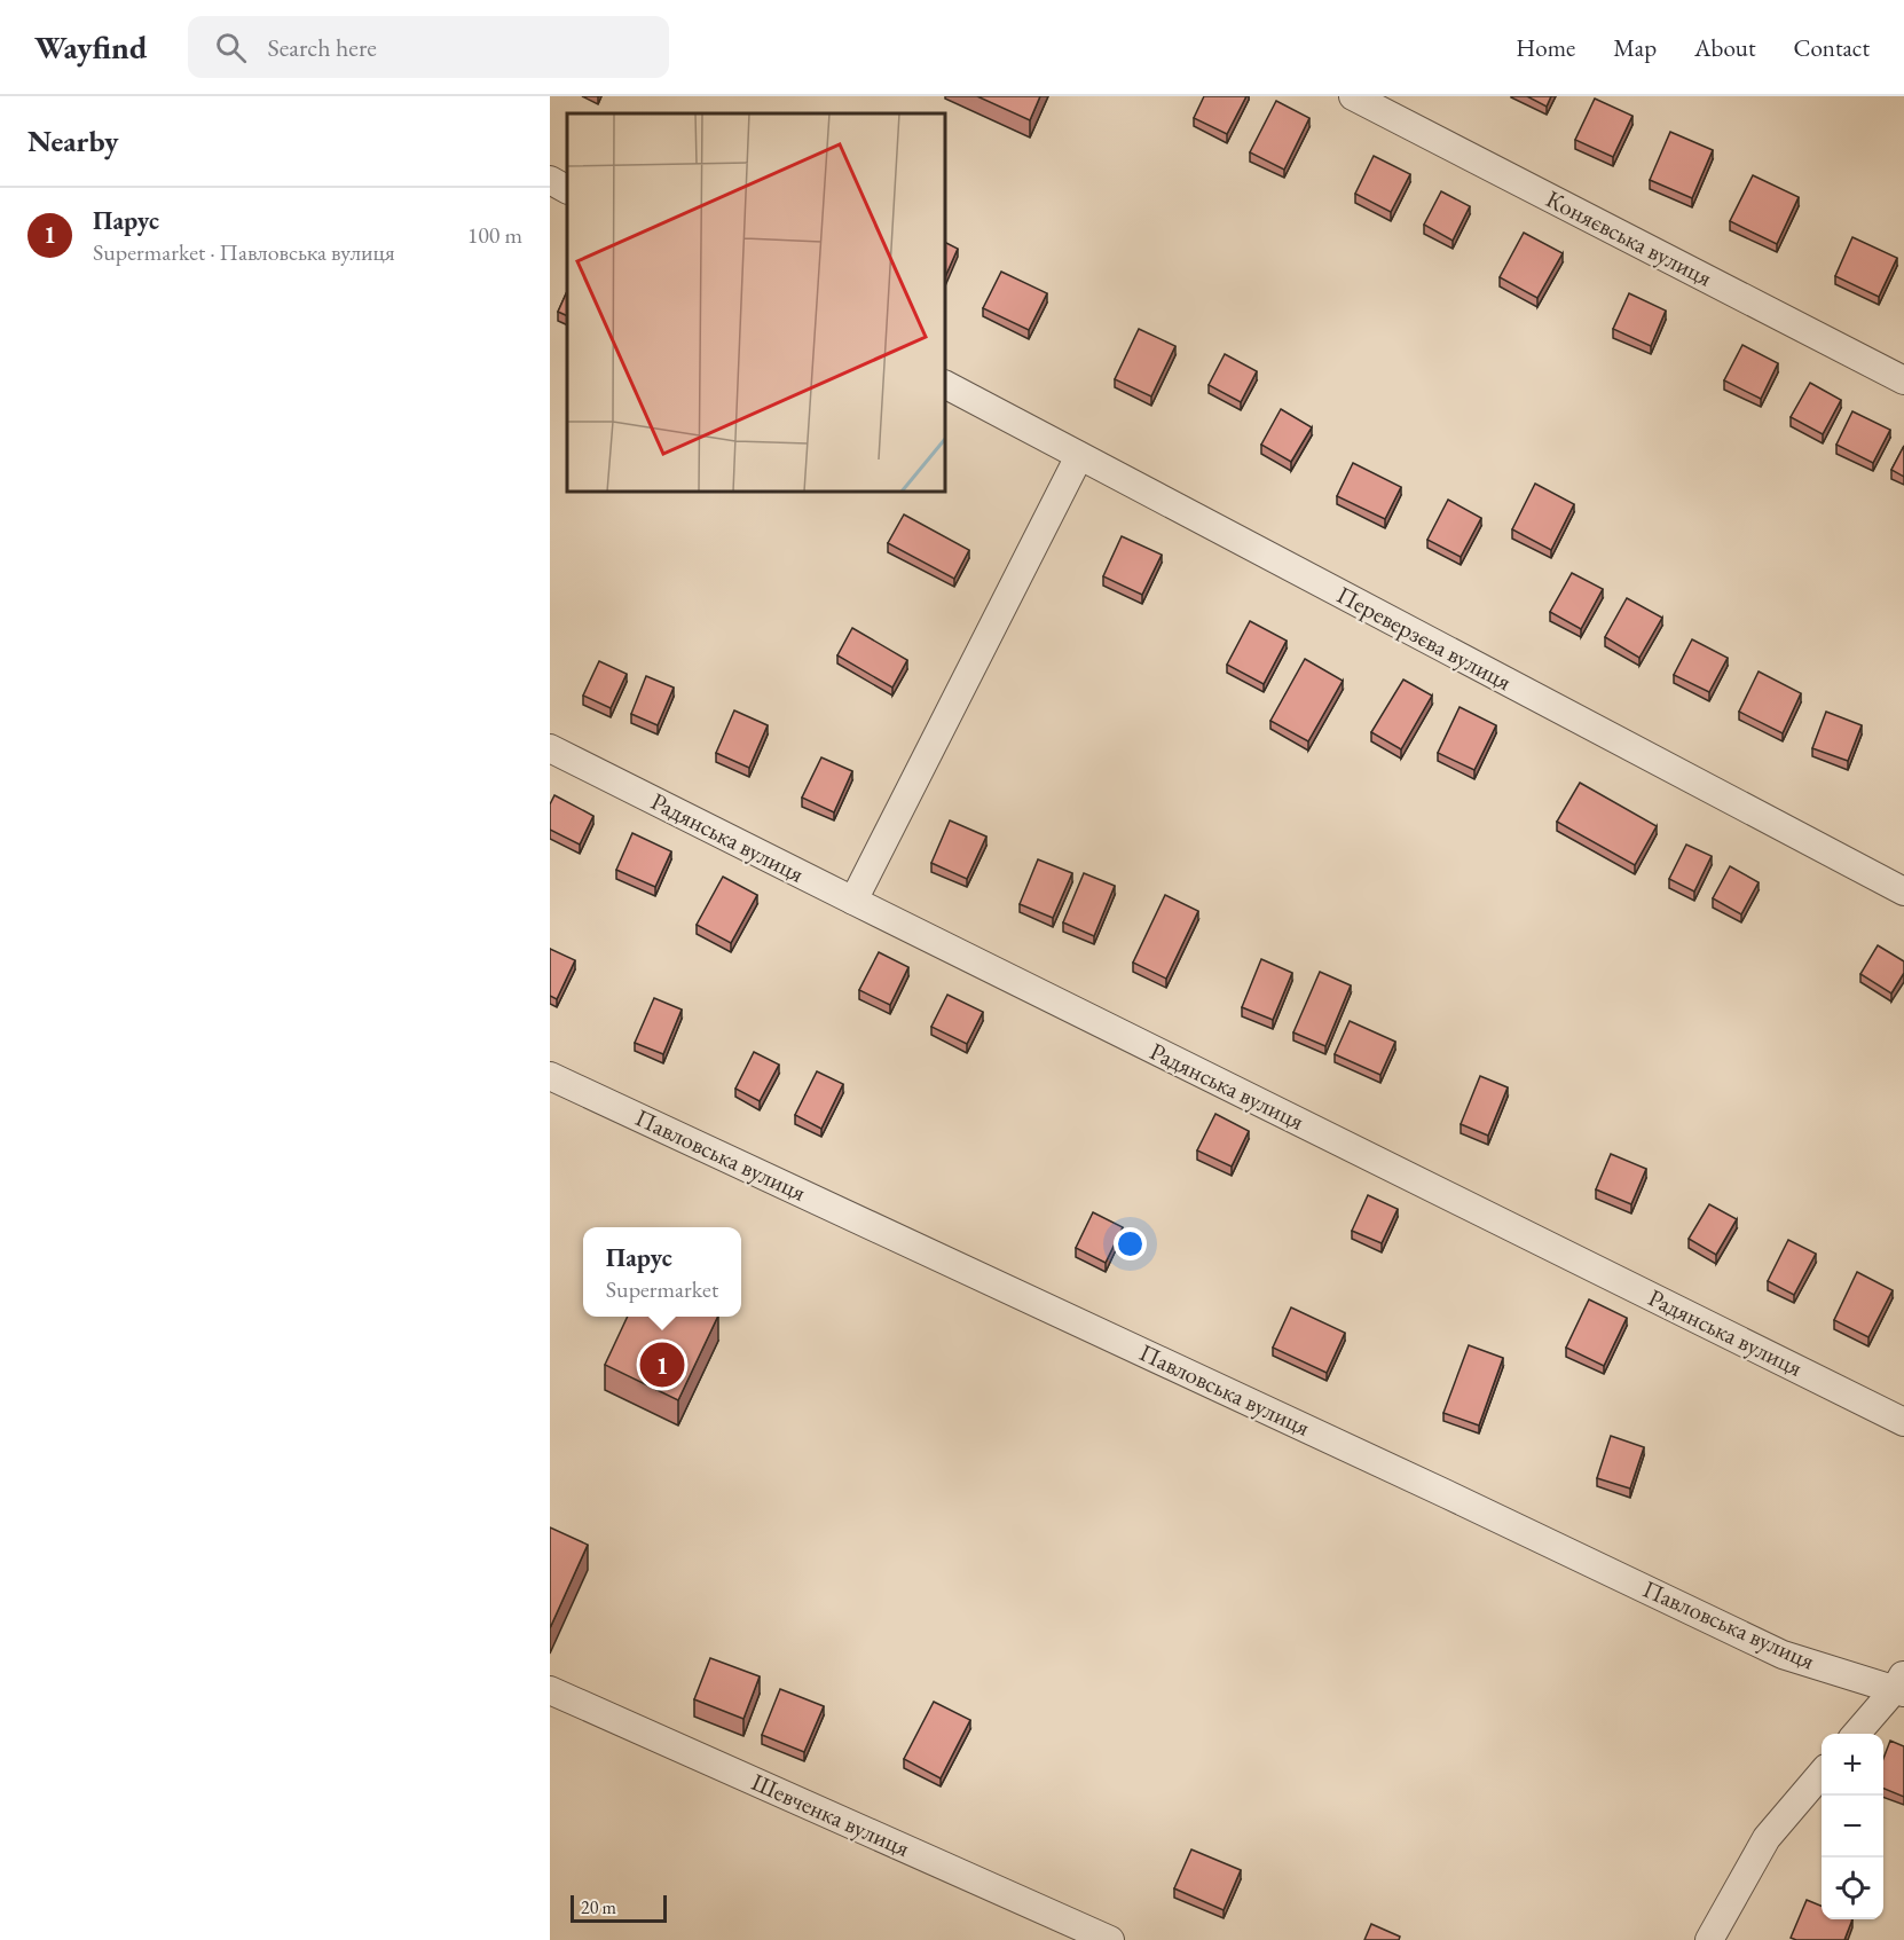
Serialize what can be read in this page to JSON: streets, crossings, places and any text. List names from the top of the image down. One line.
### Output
{"streets":{"street":["Коняєвська вулиця","Переверзєва вулиця","Радянська вулиця","Павловська вулиця","Шевченка вулиця"]},"scale_bar":"20 m","page":{"header":"Wayfind","search":"Search here","nav":["Home","Map","About","Contact"],"heading":"Nearby","list":[{"mark":"1","name":"Парус","note":"Supermarket · Павловська вулиця","value":"100 m"}],"popup":["Парус","Supermarket"],"pins":"1","map_buttons":["+","−"],"scale":"20 m"}}
